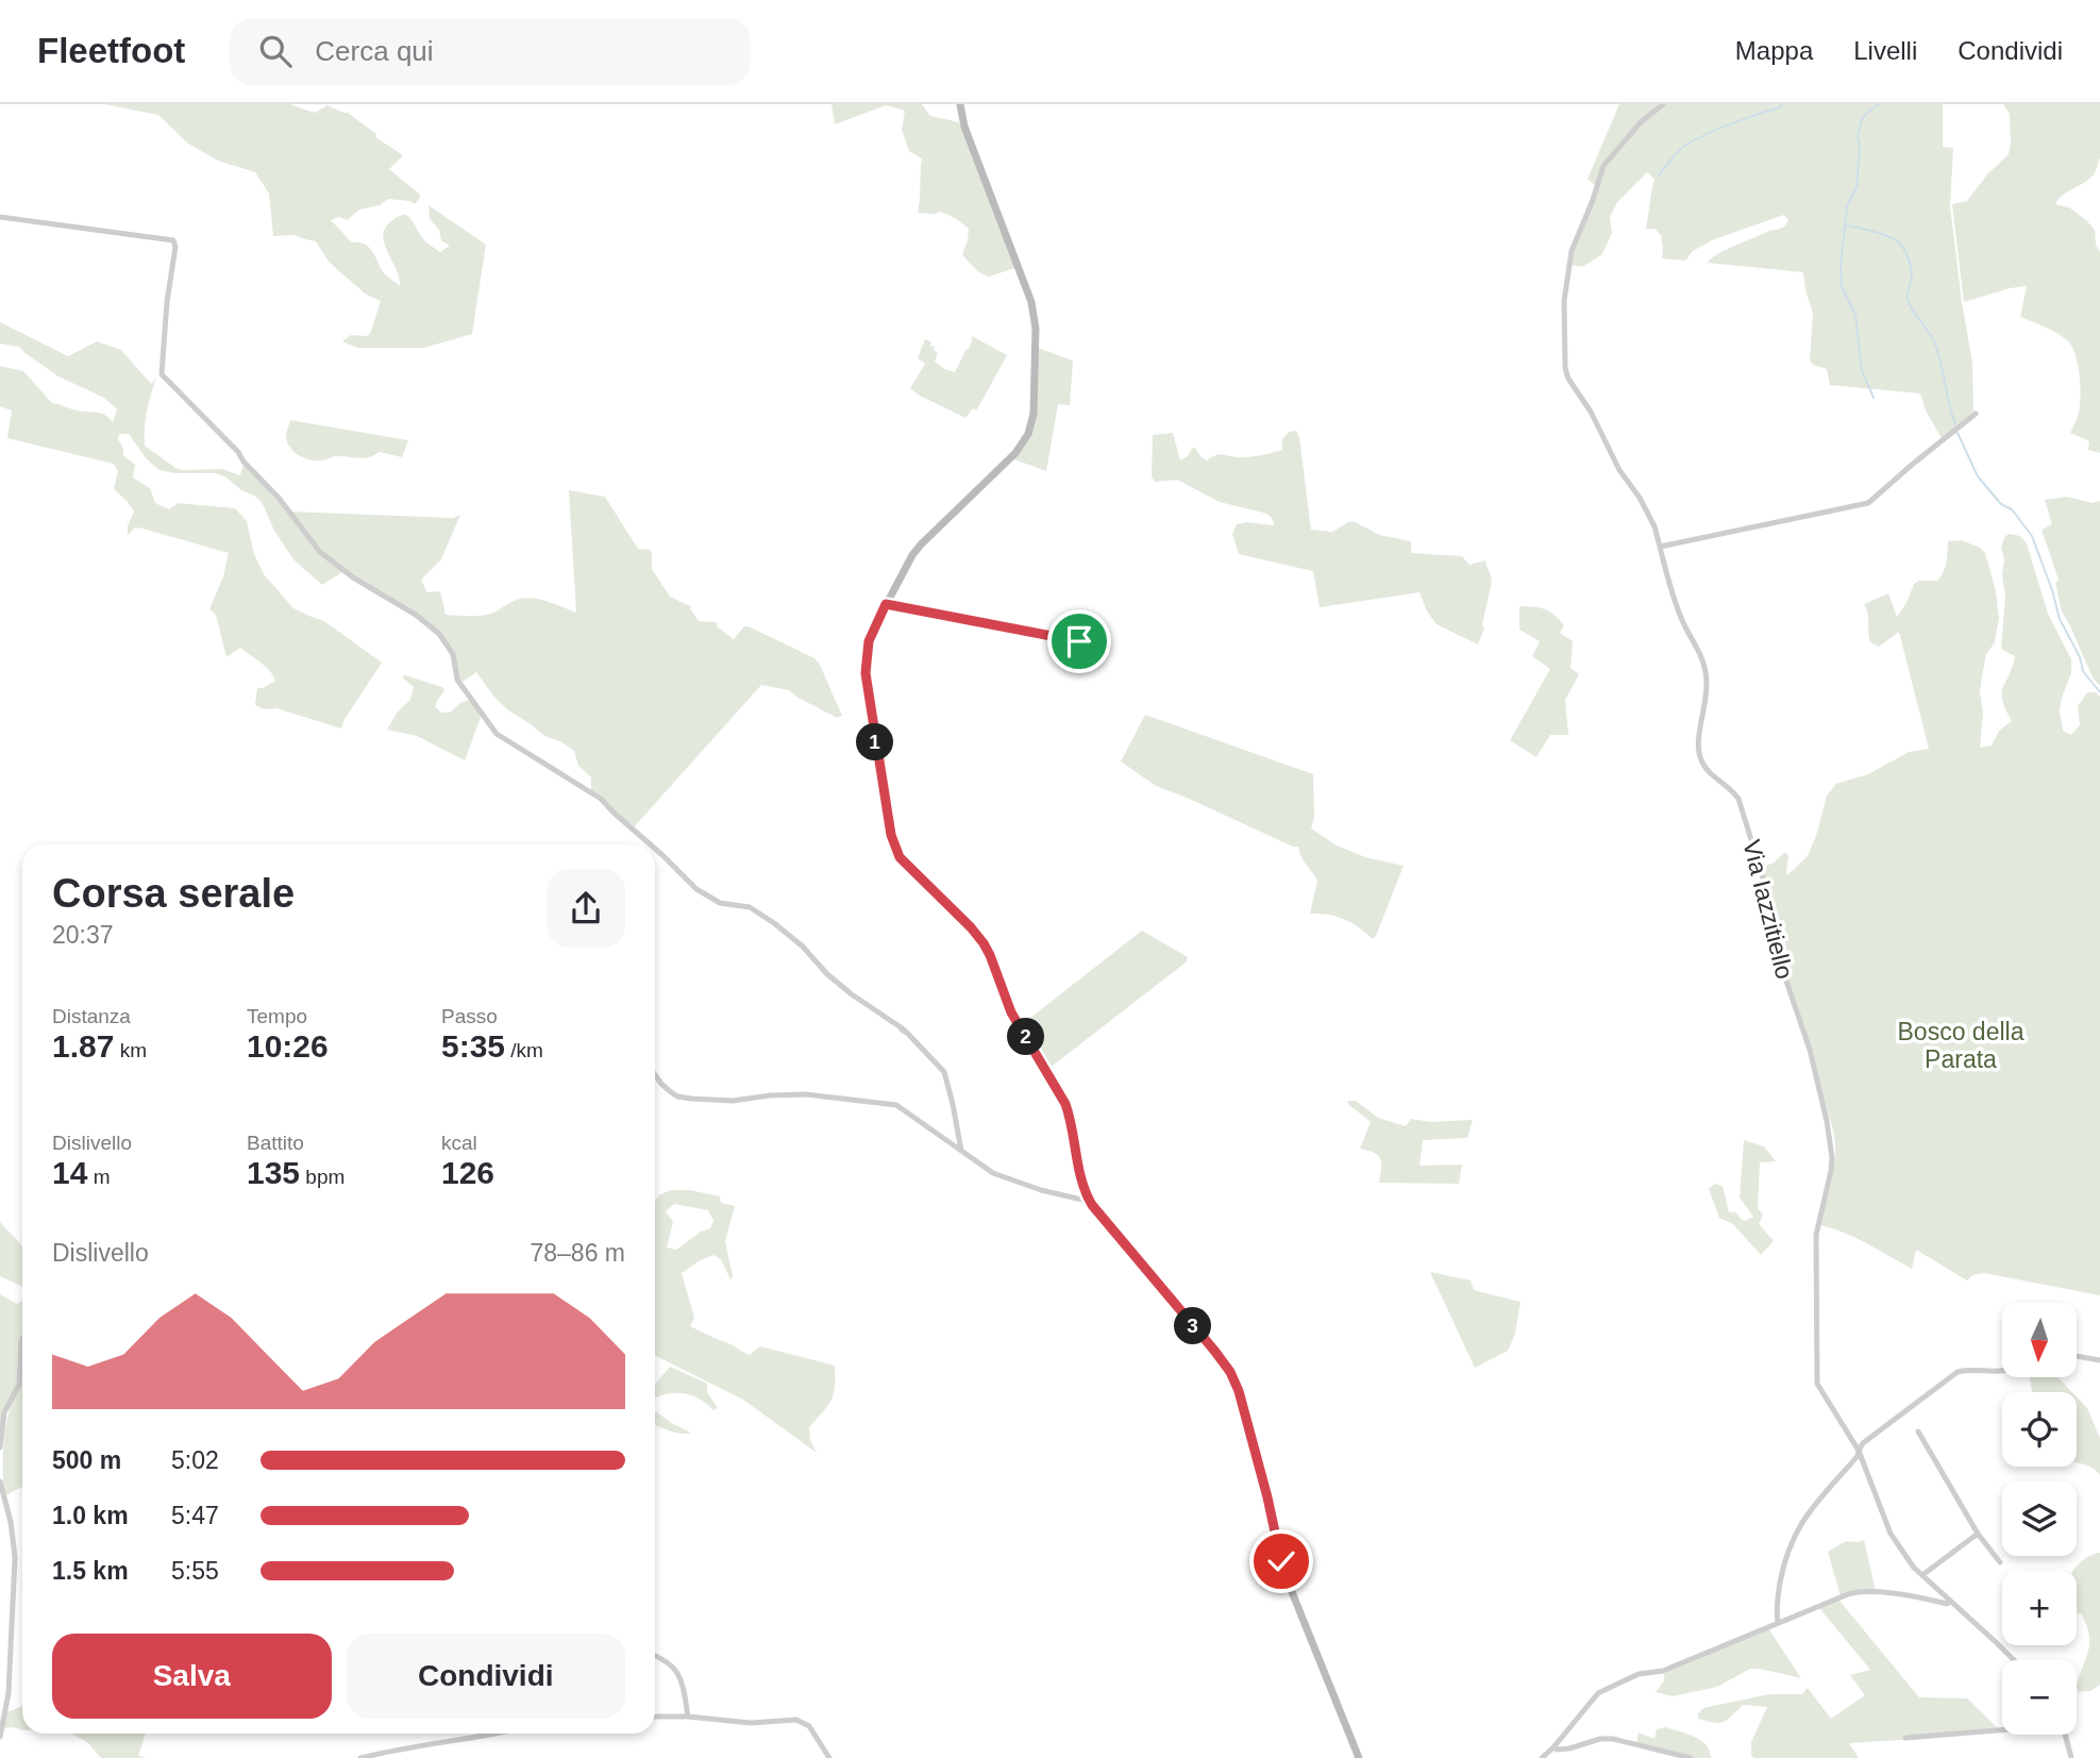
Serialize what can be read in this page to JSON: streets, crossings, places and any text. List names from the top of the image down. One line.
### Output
{"streets":{"street":["Via Iazzitiello"]},"parks":["Bosco della Parata"],"north":"bottom","page":{"header":"Fleetfoot","search":"Cerca qui","nav":["Mappa","Livelli","Condividi"],"pins":["1","2","3"],"heading":["Corsa serale","20:37"],"stats":[["Distanza","1.87 km"],["Tempo","10:26"],["Passo","5:35 /km"],["Dislivello","14 m"],["Battito","135 bpm"],["kcal","126"]],"chart":["Dislivello","78–86 m"],"map_buttons":["+","−"],"list":[{"name":"500 m","note":"5:02"},{"name":"1.0 km","note":"5:47"},{"name":"1.5 km","note":"5:55"}],"buttons":["Salva","Condividi"]}}
